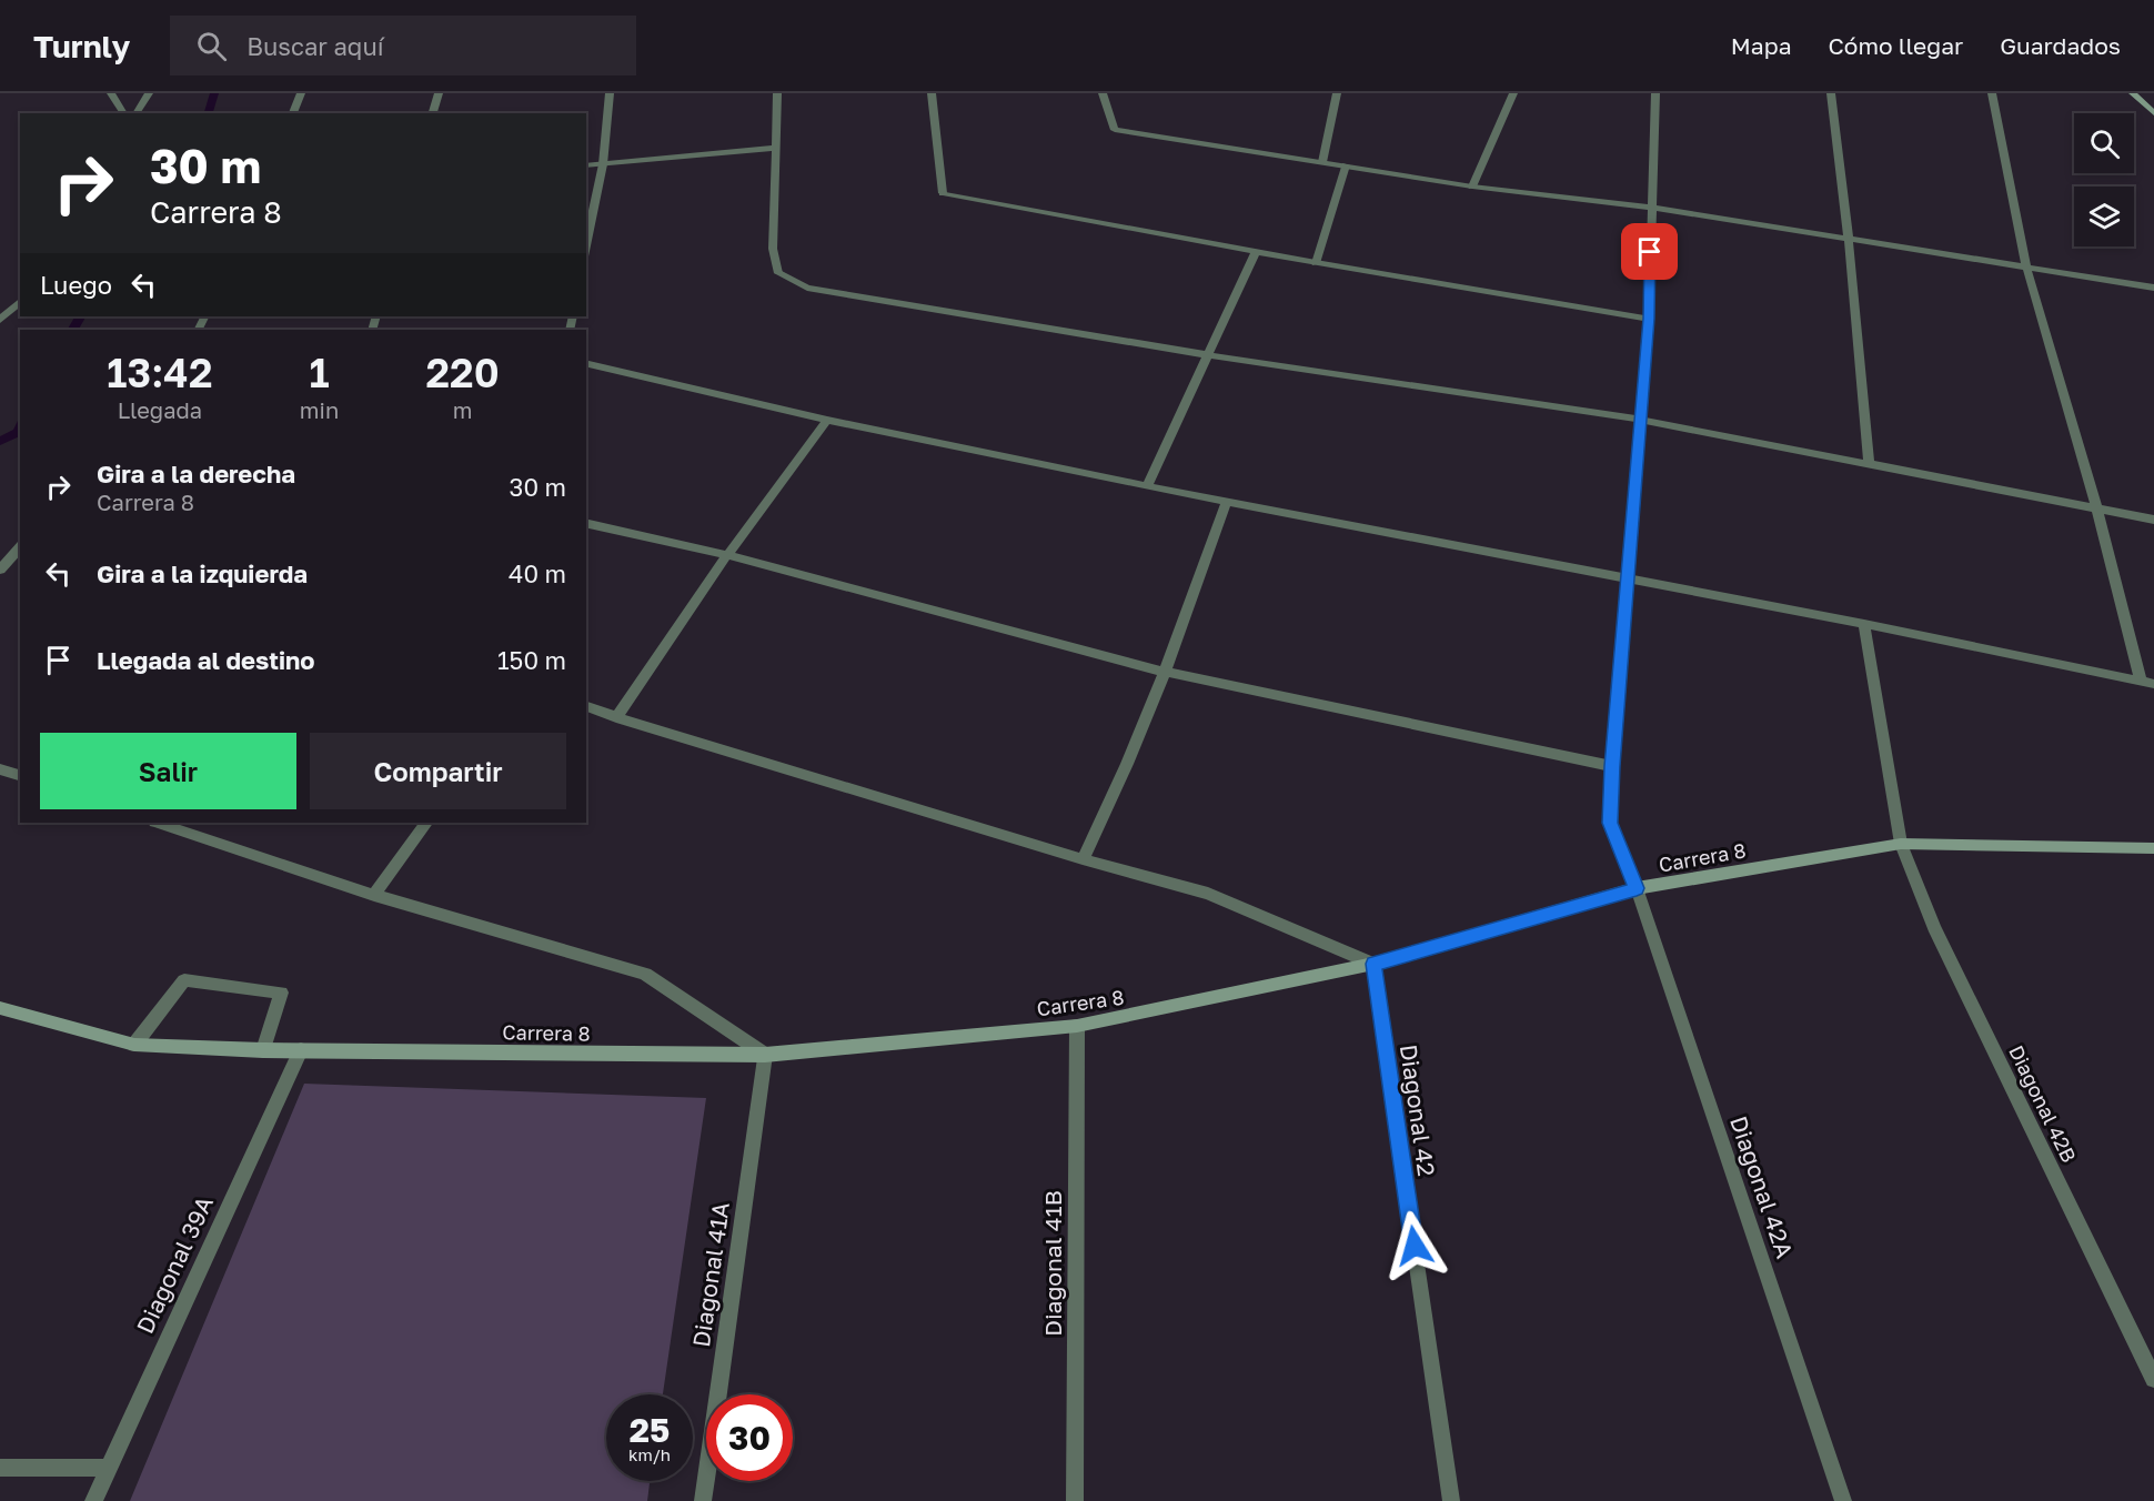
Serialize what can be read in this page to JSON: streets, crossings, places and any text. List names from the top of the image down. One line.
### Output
{"streets":{"street":["Carrera 8","Diagonal 42B","Diagonal 42","Diagonal 42A","Diagonal 41B","Diagonal 39A","Diagonal 41A"]},"crossings":[["Carrera 8","Diagonal 42B"],["Carrera 8","Diagonal 42"],["Carrera 8","Diagonal 42A"],["Carrera 8","Diagonal 41B"],["Carrera 8","Diagonal 39A"],["Carrera 8","Diagonal 41A"]],"page":{"header":"Turnly","search":"Buscar aquí","nav":["Mapa","Cómo llegar","Guardados"],"turn":["30 m","Carrera 8"],"then":"Luego","eta":["13:42","Llegada","1","min","220","m"],"list":[{"name":"Gira a la derecha","note":"Carrera 8","value":"30 m"},{"name":"Gira a la izquierda","value":"40 m"},{"name":"Llegada al destino","value":"150 m"}],"buttons":["Salir","Compartir"],"speed":"25 km/h","limit":"30"}}
